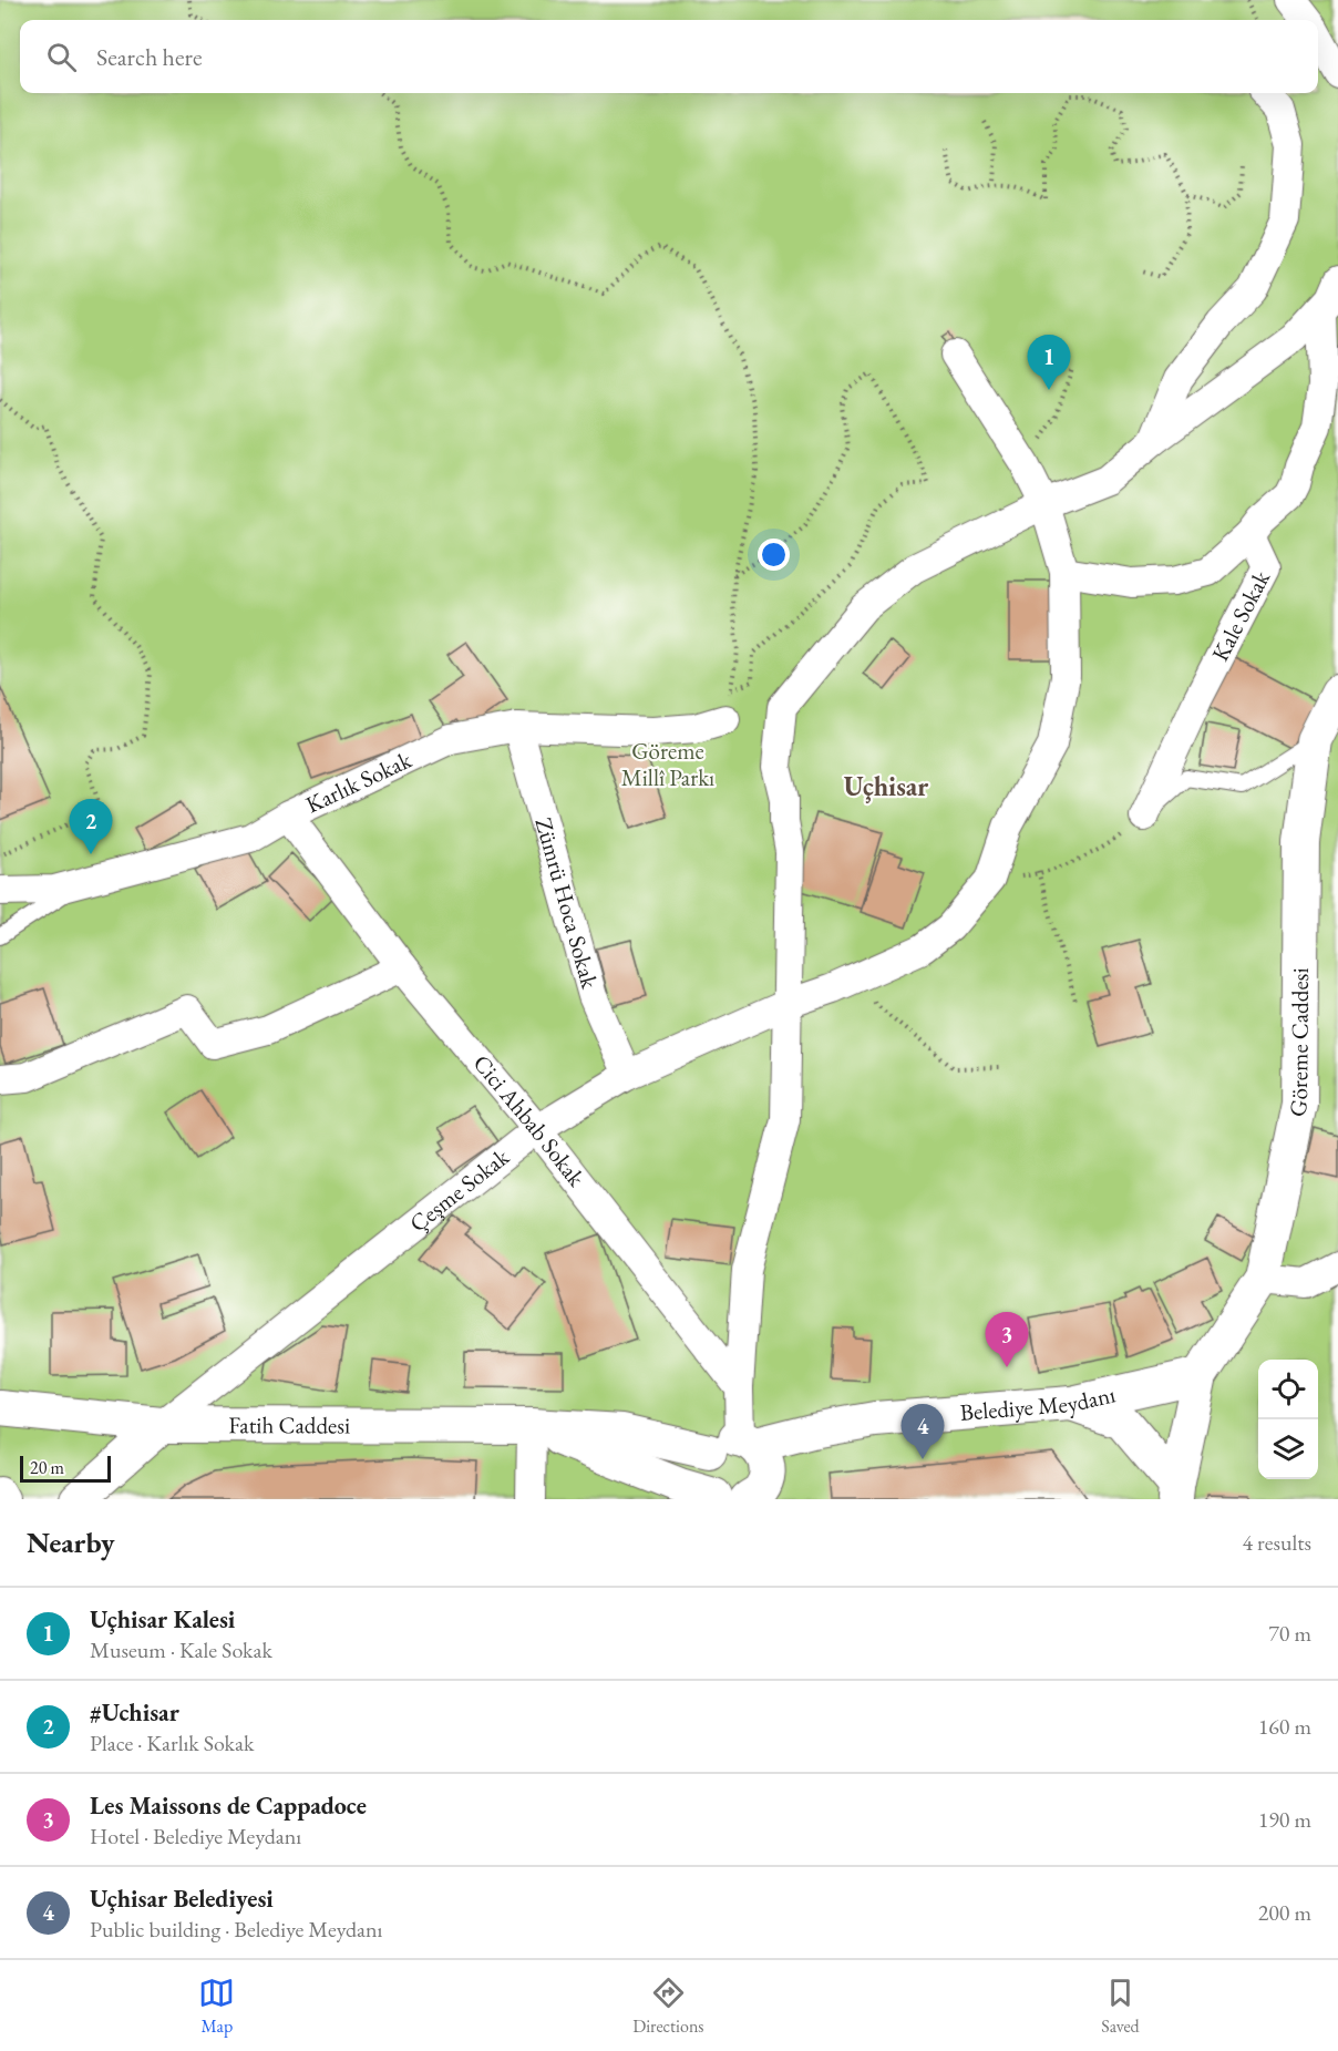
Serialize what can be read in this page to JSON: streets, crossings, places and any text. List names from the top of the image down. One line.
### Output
{"streets":{"street":["Kale Sokak","Karlık Sokak","Zümrü Hoca Sokak","Göreme Caddesi","Cici Ahbab Sokak","Çeşme Sokak","Belediye Meydanı","Fatih Caddesi"]},"crossings":[["Karlık Sokak","Zümrü Hoca Sokak"],["Karlık Sokak","Cici Ahbab Sokak"],["Zümrü Hoca Sokak","Çeşme Sokak"],["Göreme Caddesi","Belediye Meydanı"],["Cici Ahbab Sokak","Çeşme Sokak"],["Çeşme Sokak","Fatih Caddesi"],["Belediye Meydanı","Fatih Caddesi"]],"districts":["Uçhisar"],"parks":["Göreme Millî Parkı"],"scale_bar":"20 m","page":{"search":"Search here","pins":["1","2","3","4"],"scale":"20 m","heading":["Nearby","4 results"],"list":[{"mark":"1","name":"Uçhisar Kalesi","note":"Museum · Kale Sokak","value":"70 m"},{"mark":"2","name":"#Uchisar","note":"Place · Karlık Sokak","value":"160 m"},{"mark":"3","name":"Les Maissons de Cappadoce","note":"Hotel · Belediye Meydanı","value":"190 m"},{"mark":"4","name":"Uçhisar Belediyesi","note":"Public building · Belediye Meydanı","value":"200 m"}],"nav":["Map","Directions","Saved"]}}
